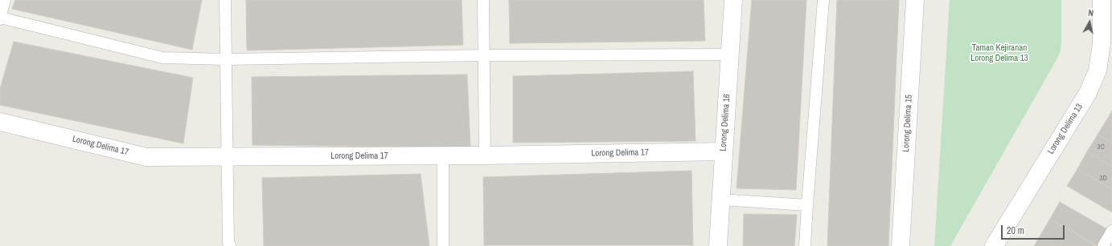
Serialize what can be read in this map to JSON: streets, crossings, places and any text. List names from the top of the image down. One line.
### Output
{"streets":{"street":["Lorong Delima 16","Lorong Delima 15","Lorong Delima 13","Lorong Delima 17"]},"crossings":[["Lorong Delima 16","Lorong Delima 17"]],"parks":["Taman Kejiranan Lorong Delima 13"],"house_numbers":["3C","3D"],"scale_bar":"20 m","north":"top"}
